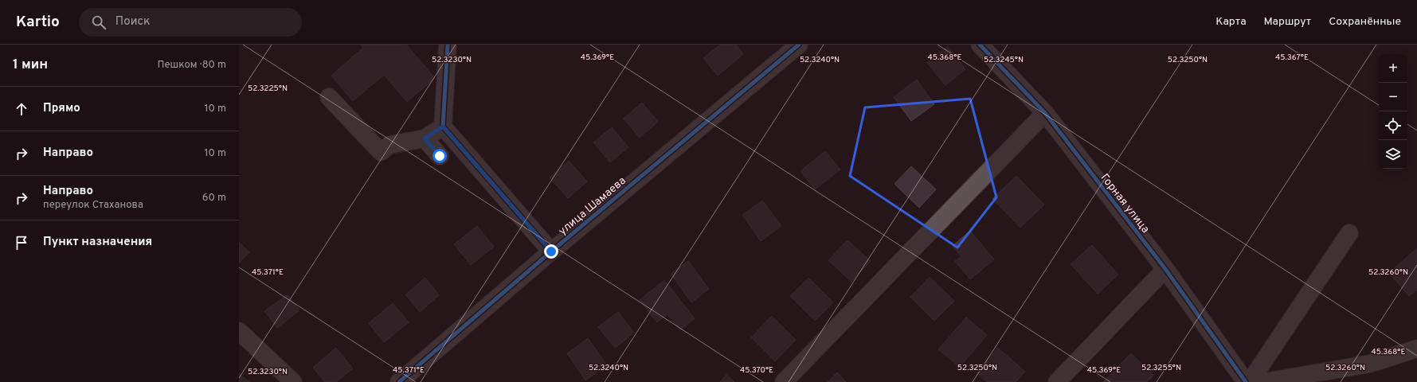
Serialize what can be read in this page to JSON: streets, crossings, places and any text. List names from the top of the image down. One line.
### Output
{"streets":{"street":["Горная улица","улица Шамаева"]},"page":{"header":"Kartio","search":"Поиск","nav":["Карта","Маршрут","Сохранённые"],"heading":["1 мин","Пешком · 80 m"],"map_buttons":["+","−"],"list":[["Прямо","10 m"],["Направо","10 m"],["Направо","переулок Стаханова","60 m"],"Пункт назначения"]},"coordinates":["45.369°E","45.368°E","45.367°E","52.3230°N","52.3240°N","52.3245°N","52.3250°N","52.3225°N","52.3260°N","45.371°E","52.3255°N","45.370°E"]}
